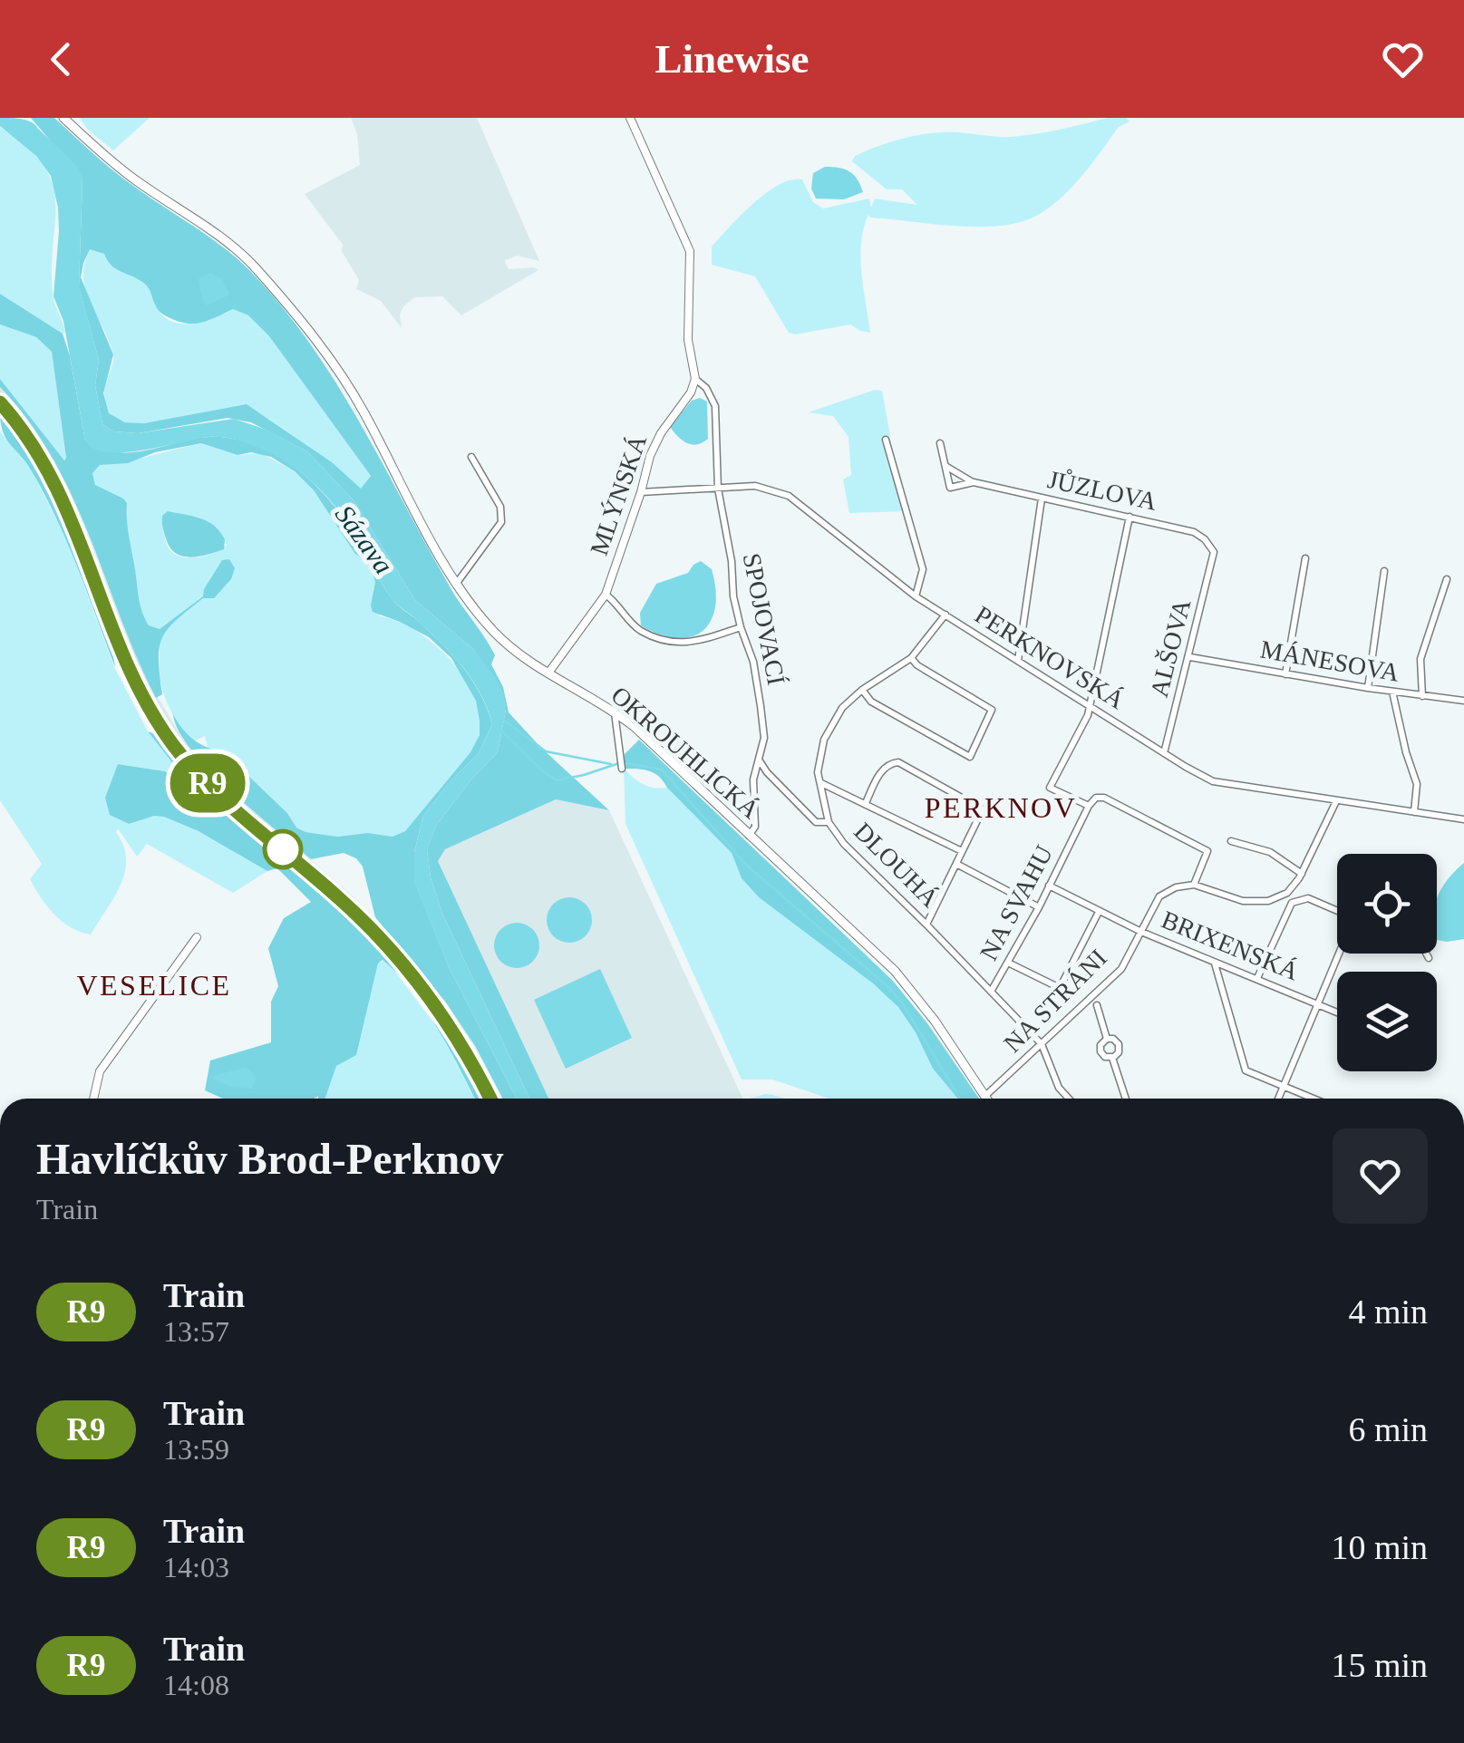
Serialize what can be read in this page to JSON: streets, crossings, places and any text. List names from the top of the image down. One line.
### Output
{"streets":{"main road":["OKROUHLICKÁ"],"street":["JŮZLOVA","MLÝNSKÁ","SPOJOVACÍ","ALŠOVA","PERKNOVSKÁ","MÁNESOVA","DLOUHÁ","NA SVAHU","BRIXENSKÁ","NA STRÁNI"]},"crossings":[["JŮZLOVA","ALŠOVA"],["MLÝNSKÁ","SPOJOVACÍ"],["MLÝNSKÁ","PERKNOVSKÁ"],["MLÝNSKÁ","OKROUHLICKÁ"],["SPOJOVACÍ","PERKNOVSKÁ"],["SPOJOVACÍ","OKROUHLICKÁ"],["ALŠOVA","PERKNOVSKÁ"],["ALŠOVA","MÁNESOVA"],["PERKNOVSKÁ","DLOUHÁ"],["OKROUHLICKÁ","NA STRÁNI"],["DLOUHÁ","NA SVAHU"],["DLOUHÁ","NA STRÁNI"],["NA SVAHU","BRIXENSKÁ"],["BRIXENSKÁ","NA STRÁNI"]],"districts":["PERKNOV","VESELICE"],"water":["Sázava"],"page":{"header":"Linewise","on_map":"R9","heading":["Havlíčkův Brod-Perknov","Train"],"list":[{"mark":"R9","name":"Train","note":"13:57","value":"4 min"},{"mark":"R9","name":"Train","note":"13:59","value":"6 min"},{"mark":"R9","name":"Train","note":"14:03","value":"10 min"},{"mark":"R9","name":"Train","note":"14:08","value":"15 min"}]}}
